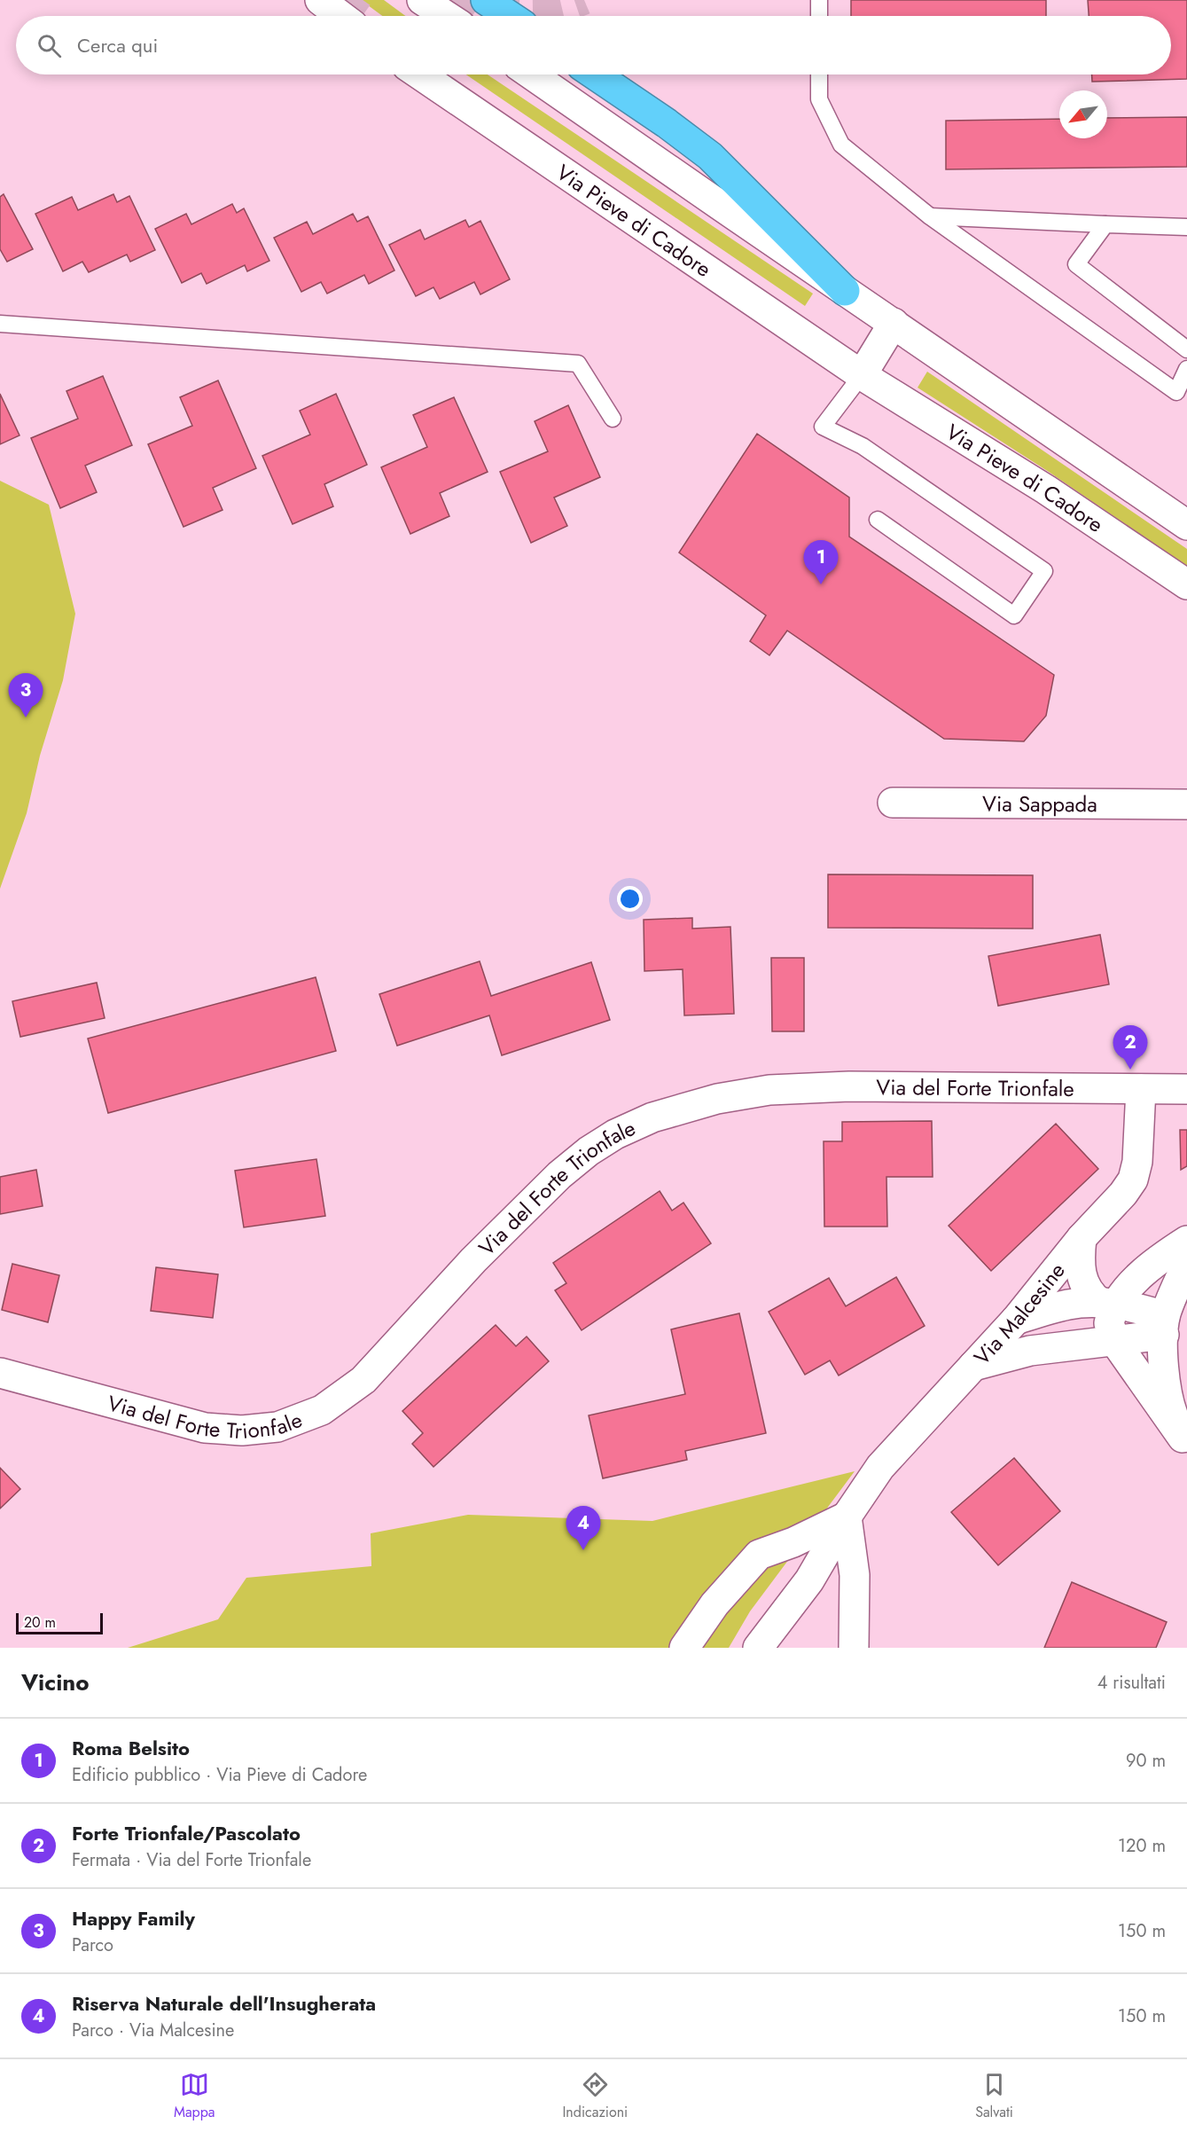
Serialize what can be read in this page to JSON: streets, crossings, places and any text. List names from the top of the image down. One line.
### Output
{"streets":{"street":["Via Pieve di Cadore","Via Sappada","Via del Forte Trionfale","Via Malcesine"]},"crossings":[["Via del Forte Trionfale","Via Malcesine"]],"scale_bar":"20 m","north":"bottom left","page":{"search":"Cerca qui","pins":["1","3","2","4"],"scale":"20 m","heading":["Vicino","4 risultati"],"list":[{"mark":"1","name":"Roma Belsito","note":"Edificio pubblico · Via Pieve di Cadore","value":"90 m"},{"mark":"2","name":"Forte Trionfale/Pascolato","note":"Fermata · Via del Forte Trionfale","value":"120 m"},{"mark":"3","name":"Happy Family","note":"Parco","value":"150 m"},{"mark":"4","name":"Riserva Naturale dell'Insugherata","note":"Parco · Via Malcesine","value":"150 m"}],"nav":["Mappa","Indicazioni","Salvati"]}}
